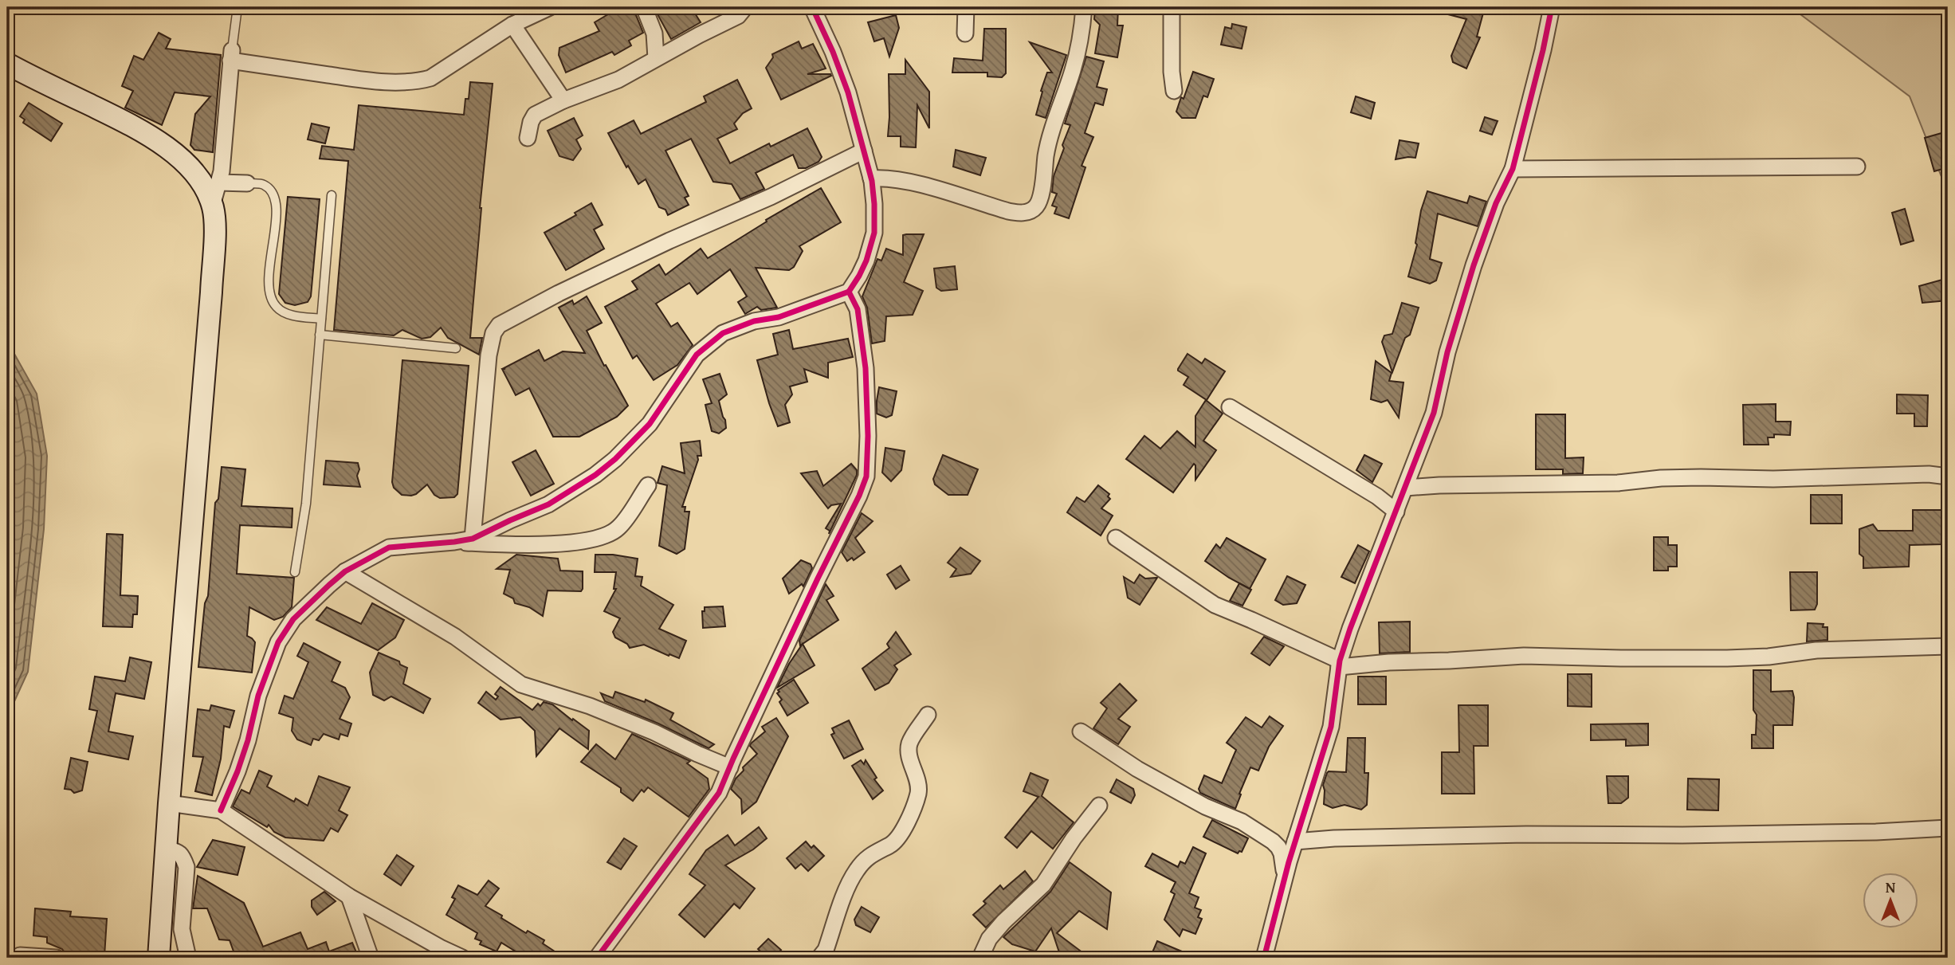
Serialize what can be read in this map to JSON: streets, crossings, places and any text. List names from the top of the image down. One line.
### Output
{"north":"top"}
